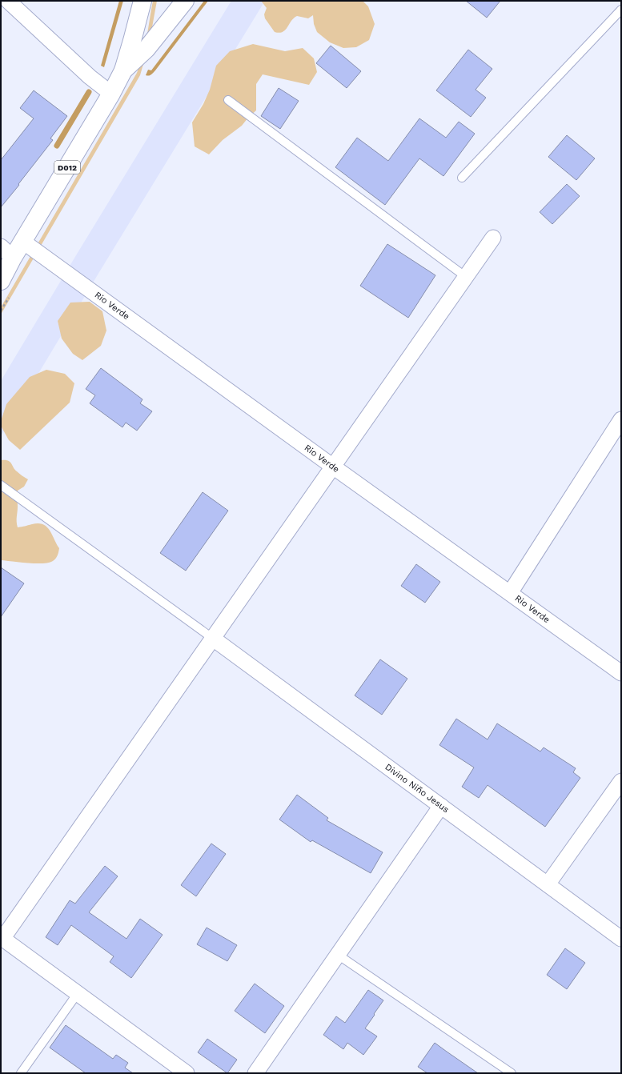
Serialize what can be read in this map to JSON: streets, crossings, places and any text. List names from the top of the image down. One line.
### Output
{"streets":{"main road":["D012"],"street":["Rio Verde","Divino Niño Jesus"]},"crossings":[["D012","Rio Verde"]]}
